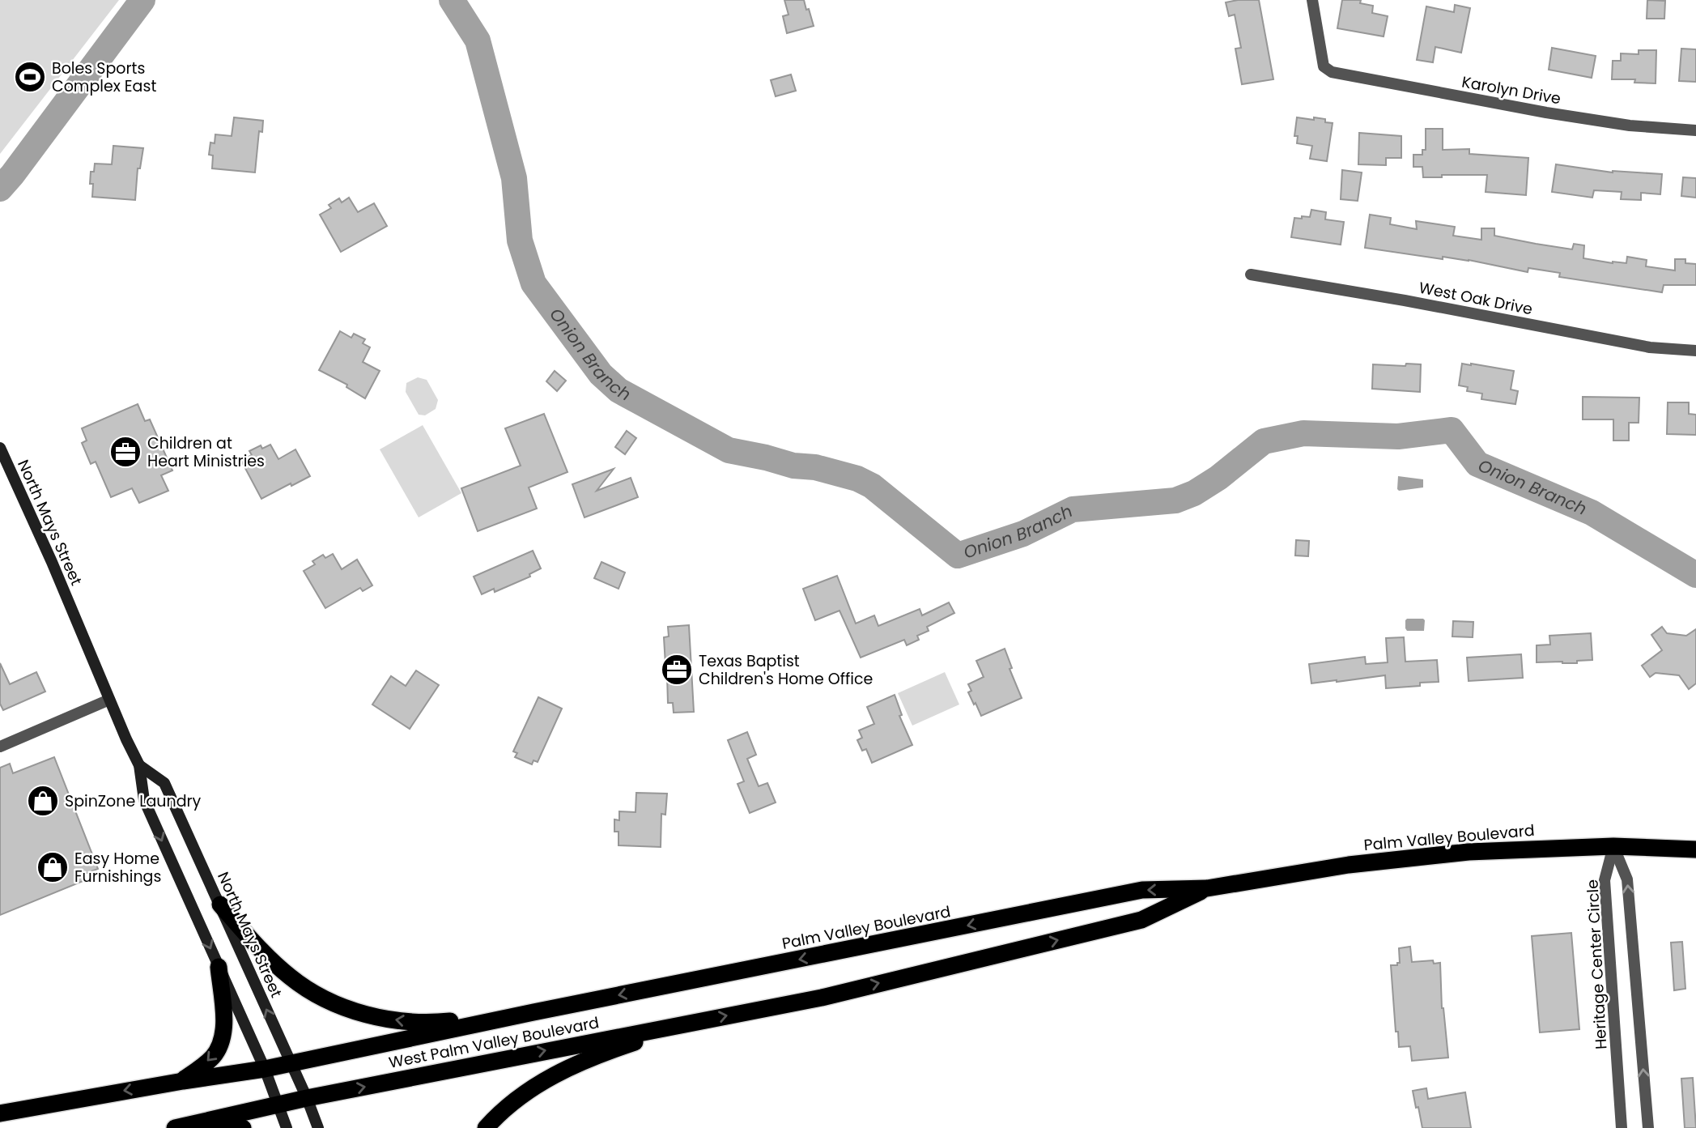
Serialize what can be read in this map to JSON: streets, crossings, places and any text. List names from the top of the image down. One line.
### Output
{"streets":{"highway":["Palm Valley Boulevard","West Palm Valley Boulevard"],"main road":["North Mays Street"],"street":["Karolyn Drive","West Oak Drive","Heritage Center Circle"]},"crossings":[["North Mays Street","West Palm Valley Boulevard"],["Palm Valley Boulevard","Heritage Center Circle"],["Palm Valley Boulevard","West Palm Valley Boulevard"]],"water":["Onion Branch"],"places":{"sports":["Boles Sports Complex East"],"office":["Children at Heart Ministries","Texas Baptist Children's Home Office"],"shop":["SpinZone Laundry","Easy Home Furnishings"]}}
